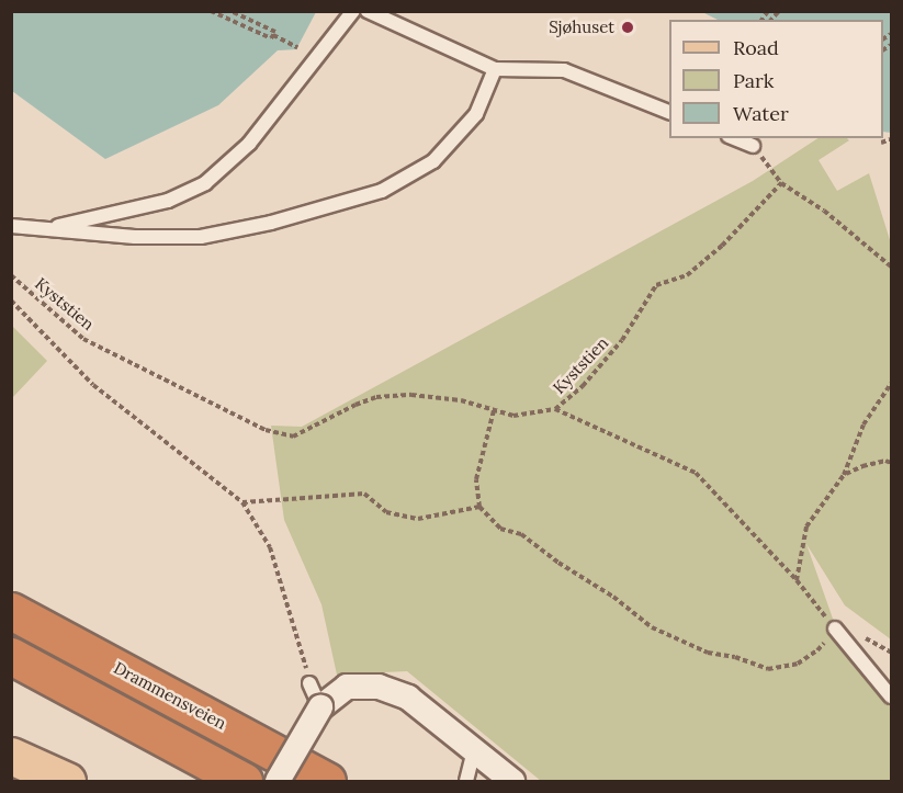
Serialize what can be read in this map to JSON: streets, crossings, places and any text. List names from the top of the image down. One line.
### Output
{"streets":{"highway":["Drammensveien"],"path":["Kyststien"]},"places":["Sjøhuset"],"legend":["Road","Park","Water"]}
